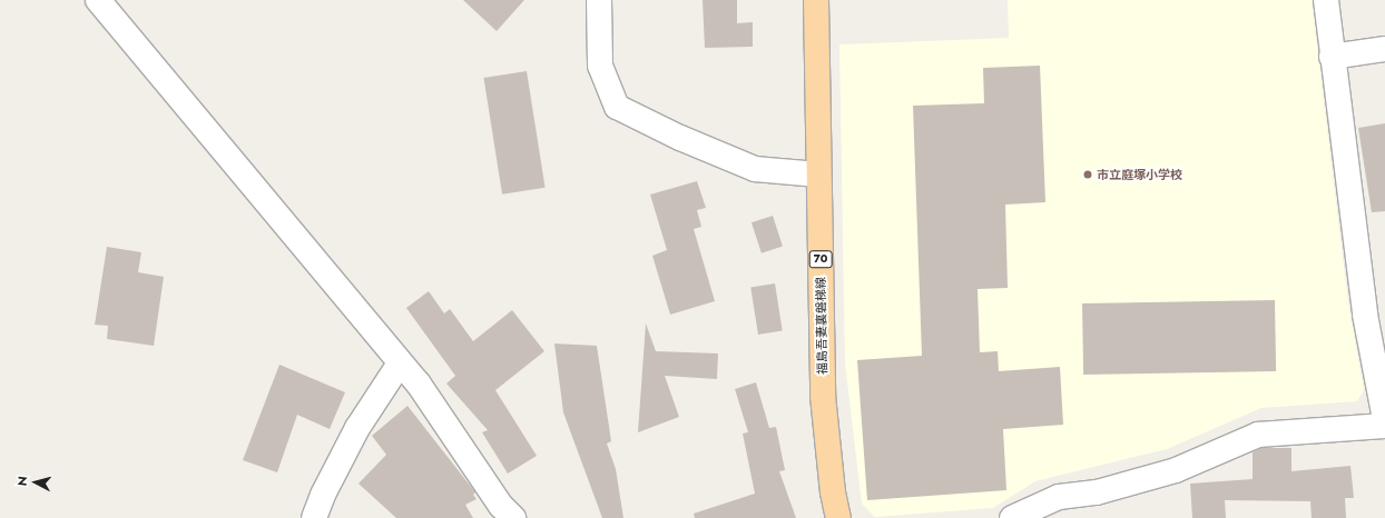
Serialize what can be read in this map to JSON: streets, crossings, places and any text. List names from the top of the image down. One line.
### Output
{"streets":{"main road":["70","福島吾妻裏磐梯線"]},"places":["市立庭塚小学校"],"north":"left"}
